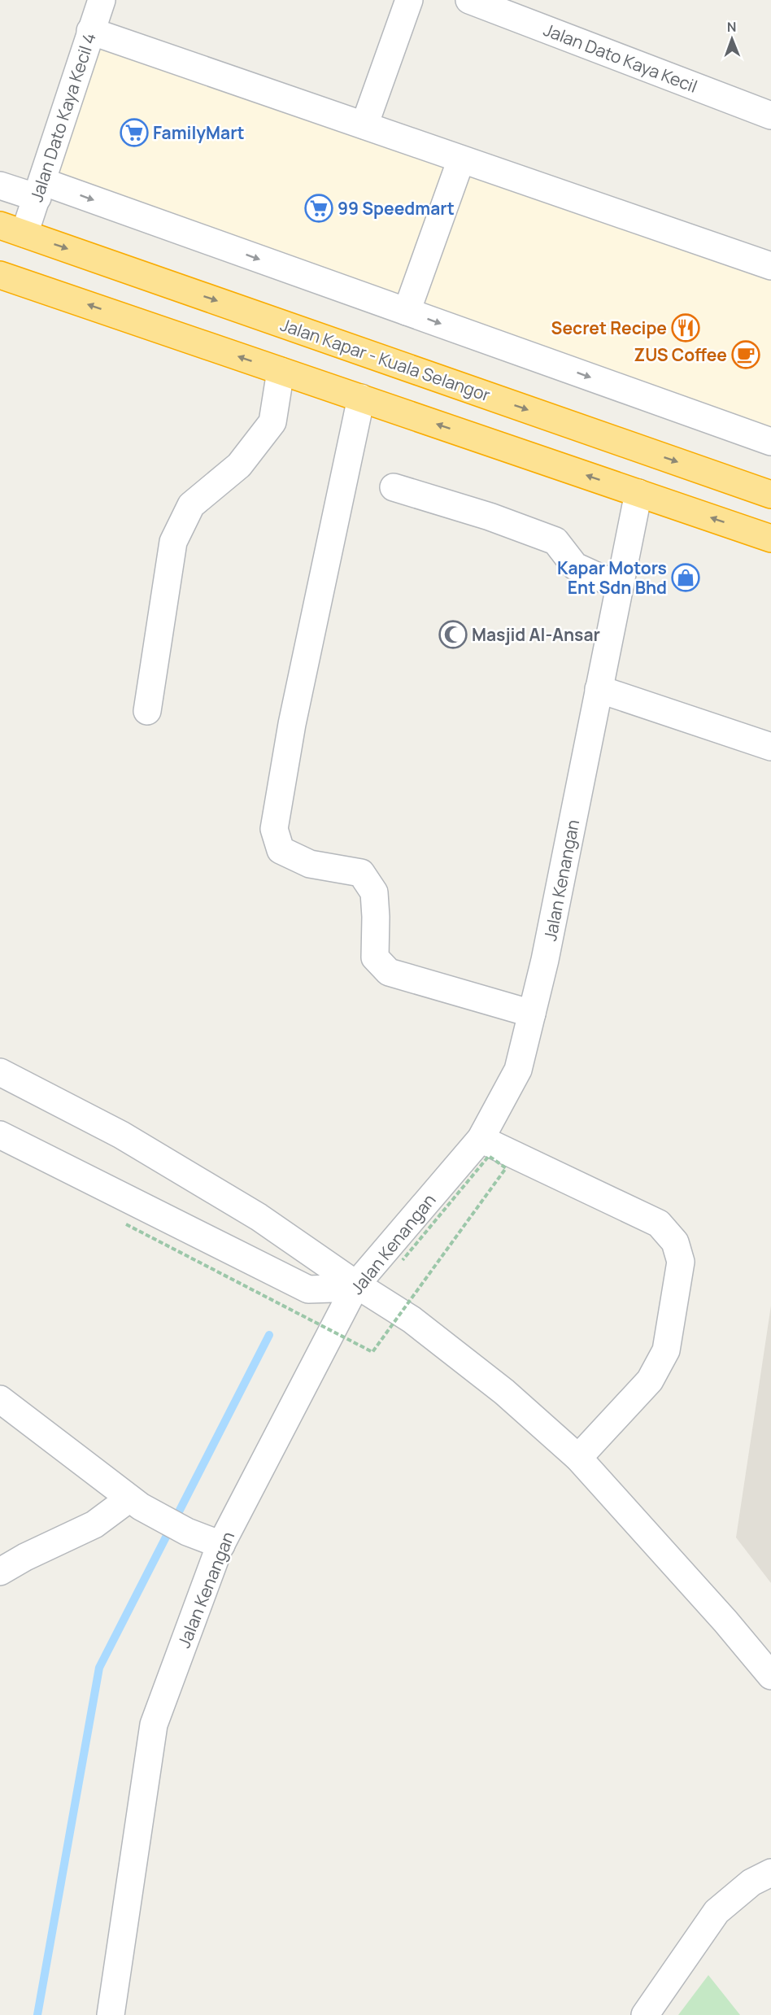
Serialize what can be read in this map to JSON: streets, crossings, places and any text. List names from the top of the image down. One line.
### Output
{"streets":{"highway":["Jalan Kapar - Kuala Selangor"],"street":["Jalan Dato Kaya Kecil","Jalan Dato Kaya Kecil 4","Jalan Kenangan"]},"crossings":[["Jalan Dato Kaya Kecil 4","Jalan Kapar - Kuala Selangor"]],"places":{"supermarket":["FamilyMart","99 Speedmart"],"restaurant":["Secret Recipe"],"cafe":["ZUS Coffee"],"shop":["Kapar Motors Ent Sdn Bhd"],"mosque":["Masjid Al-Ansar"]},"north":"top"}
